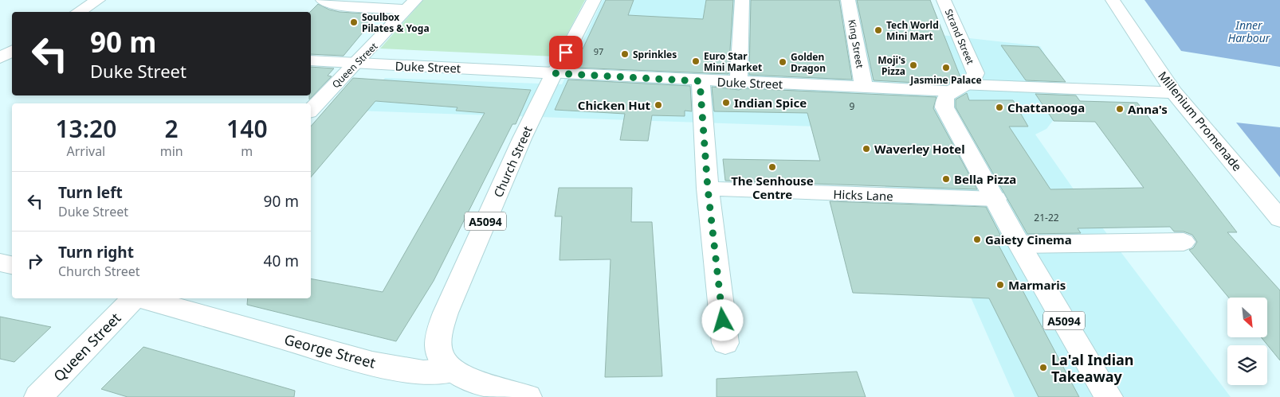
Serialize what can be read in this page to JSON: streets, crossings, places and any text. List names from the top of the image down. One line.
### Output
{"streets":{"street":["Strand Street","King Street","Queen Street","Duke Street","Millenium Promenade","Church Street","Hicks Lane","A5094","George Street"]},"crossings":[["Strand Street","Duke Street"],["Strand Street","A5094"],["King Street","Duke Street"],["Queen Street","Duke Street"],["Duke Street","Millenium Promenade"],["Duke Street","Church Street"],["Duke Street","A5094"],["Church Street","George Street"],["Hicks Lane","A5094"]],"water":["Inner Harbour"],"places":["Soulbox Pilates & Yoga","Tech World Mini Mart","Sprinkles","Euro Star Mini Market","Golden Dragon","Moji's Pizza","Jasmine Palace","Indian Spice","Chicken Hut","Chattanooga","Anna's","Waverley Hotel","The Senhouse Centre","Bella Pizza","Gaiety Cinema","Marmaris","La'al Indian Takeaway"],"house_numbers":["97","9","21-22"],"north":"bottom right","page":{"turn":["90 m","Duke Street"],"eta":["13:20","Arrival","2","min","140","m"],"list":[{"name":"Turn left","note":"Duke Street","value":"90 m"},{"name":"Turn right","note":"Church Street","value":"40 m"}]}}
